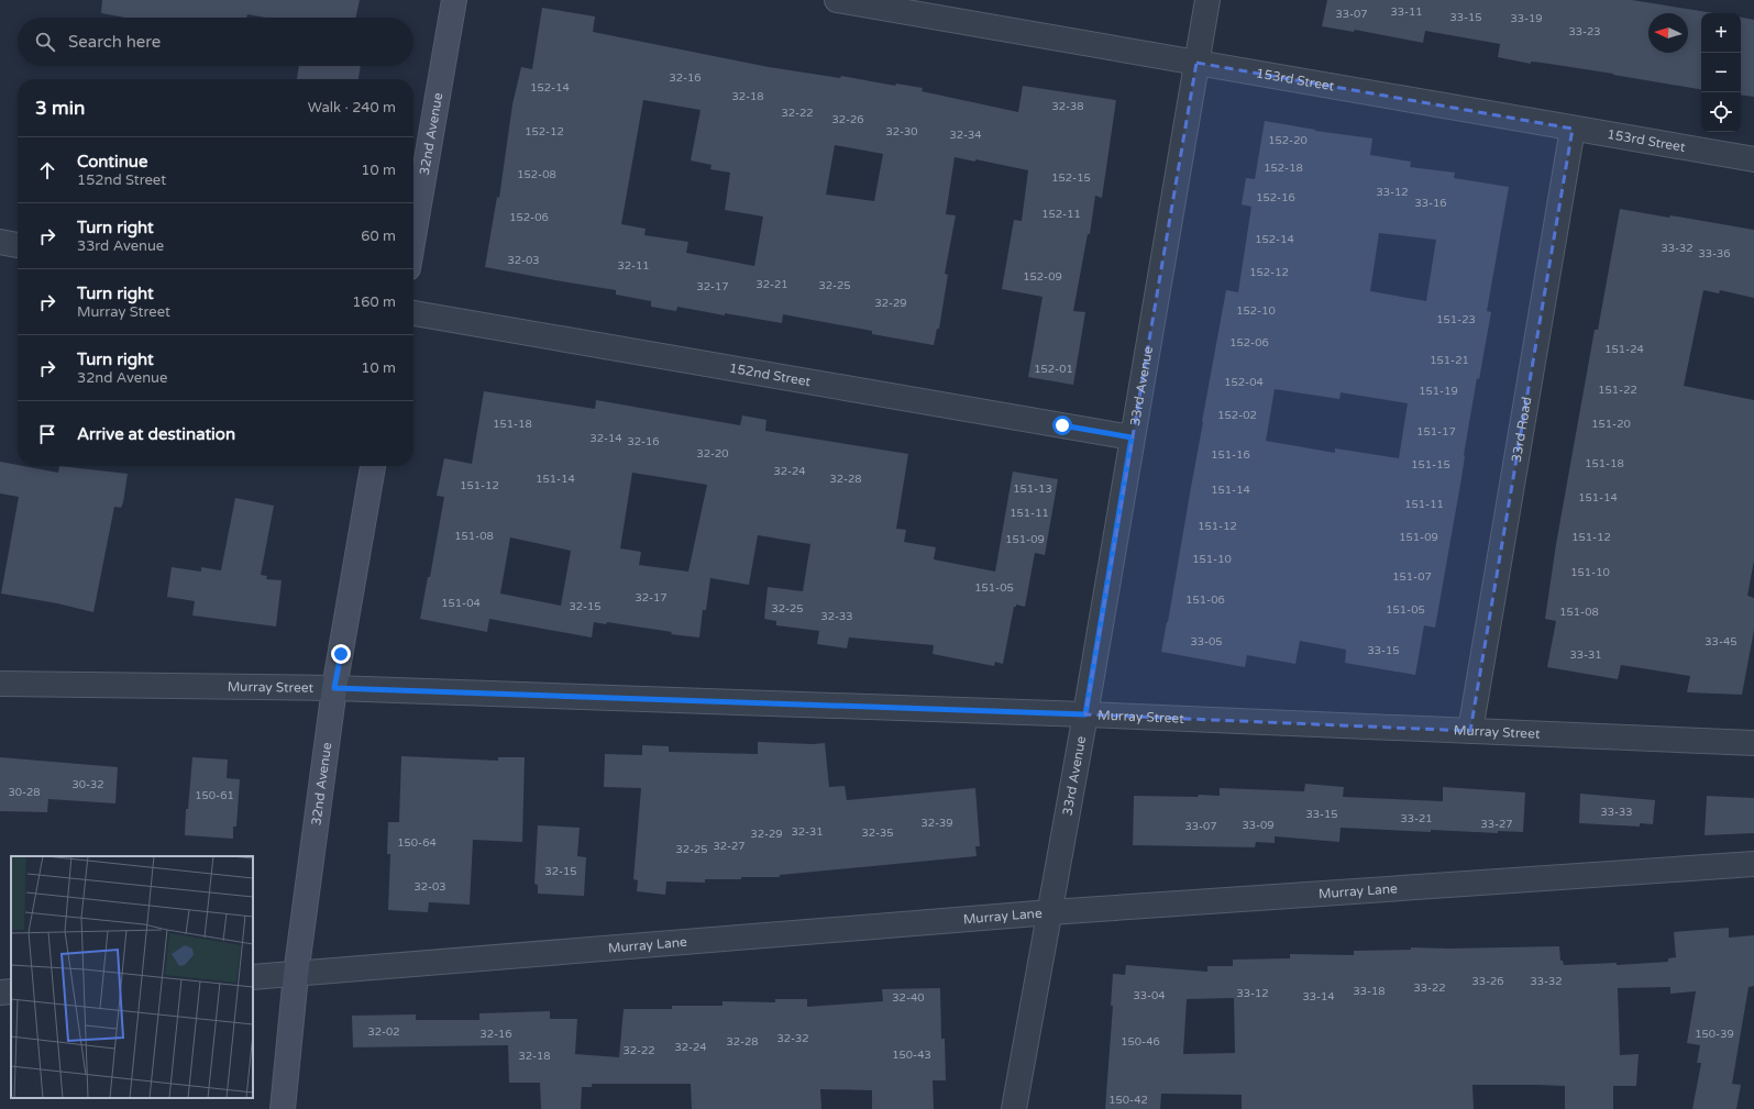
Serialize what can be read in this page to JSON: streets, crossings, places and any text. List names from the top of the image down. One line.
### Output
{"streets":{"street":["153rd Street","32nd Avenue","152nd Street","33rd Avenue","33rd Road","Murray Street","Murray Lane"]},"crossings":[["153rd Street","33rd Avenue"],["153rd Street","33rd Road"],["32nd Avenue","Murray Street"],["32nd Avenue","Murray Lane"],["152nd Street","33rd Avenue"],["33rd Avenue","Murray Street"],["33rd Avenue","Murray Lane"],["33rd Road","Murray Street"]],"house_numbers":["33-11","33-07","33-15","33-19","33-23","32-16","152-14","32-18","32-38","32-22","32-26","152-12","32-30","32-34","152-20","152-18","152-08","152-15","33-12","152-16","33-16","152-11","152-06","152-14","33-32","33-36","32-03","32-11","152-12","152-09","32-21","32-25","32-17","32-29","152-10","151-23","152-06","151-24","151-21","152-01","152-04","151-22","151-19","152-02","151-18","151-20","151-17","32-14","32-16","32-20","151-16","151-18","151-15","32-24","151-14","32-28","151-12","151-13","151-14","151-14","151-11","151-11","151-12","151-08","151-09","151-12","151-09","151-10","151-10","151-07","151-05","32-17","151-06","151-04","32-15","32-25","151-05","151-08","32-33","33-05","33-45","33-15","33-31","30-32","30-28","150-61","33-33","33-15","33-21","32-39","33-27","33-09","33-07","32-31","32-35","32-29","150-64","32-27","32-25","32-15","32-03","33-26","33-32","33-22","33-18","33-12","33-04","33-14","32-40","32-02","32-16","150-39","32-32","32-28","150-46","32-24","32-22","150-43","32-18","150-42"],"north":"left","page":{"map_buttons":["+","−"],"search":"Search here","heading":["3 min","Walk · 240 m"],"list":[["Continue","152nd Street","10 m"],["Turn right","33rd Avenue","60 m"],["Turn right","Murray Street","160 m"],["Turn right","32nd Avenue","10 m"],"Arrive at destination"]}}
